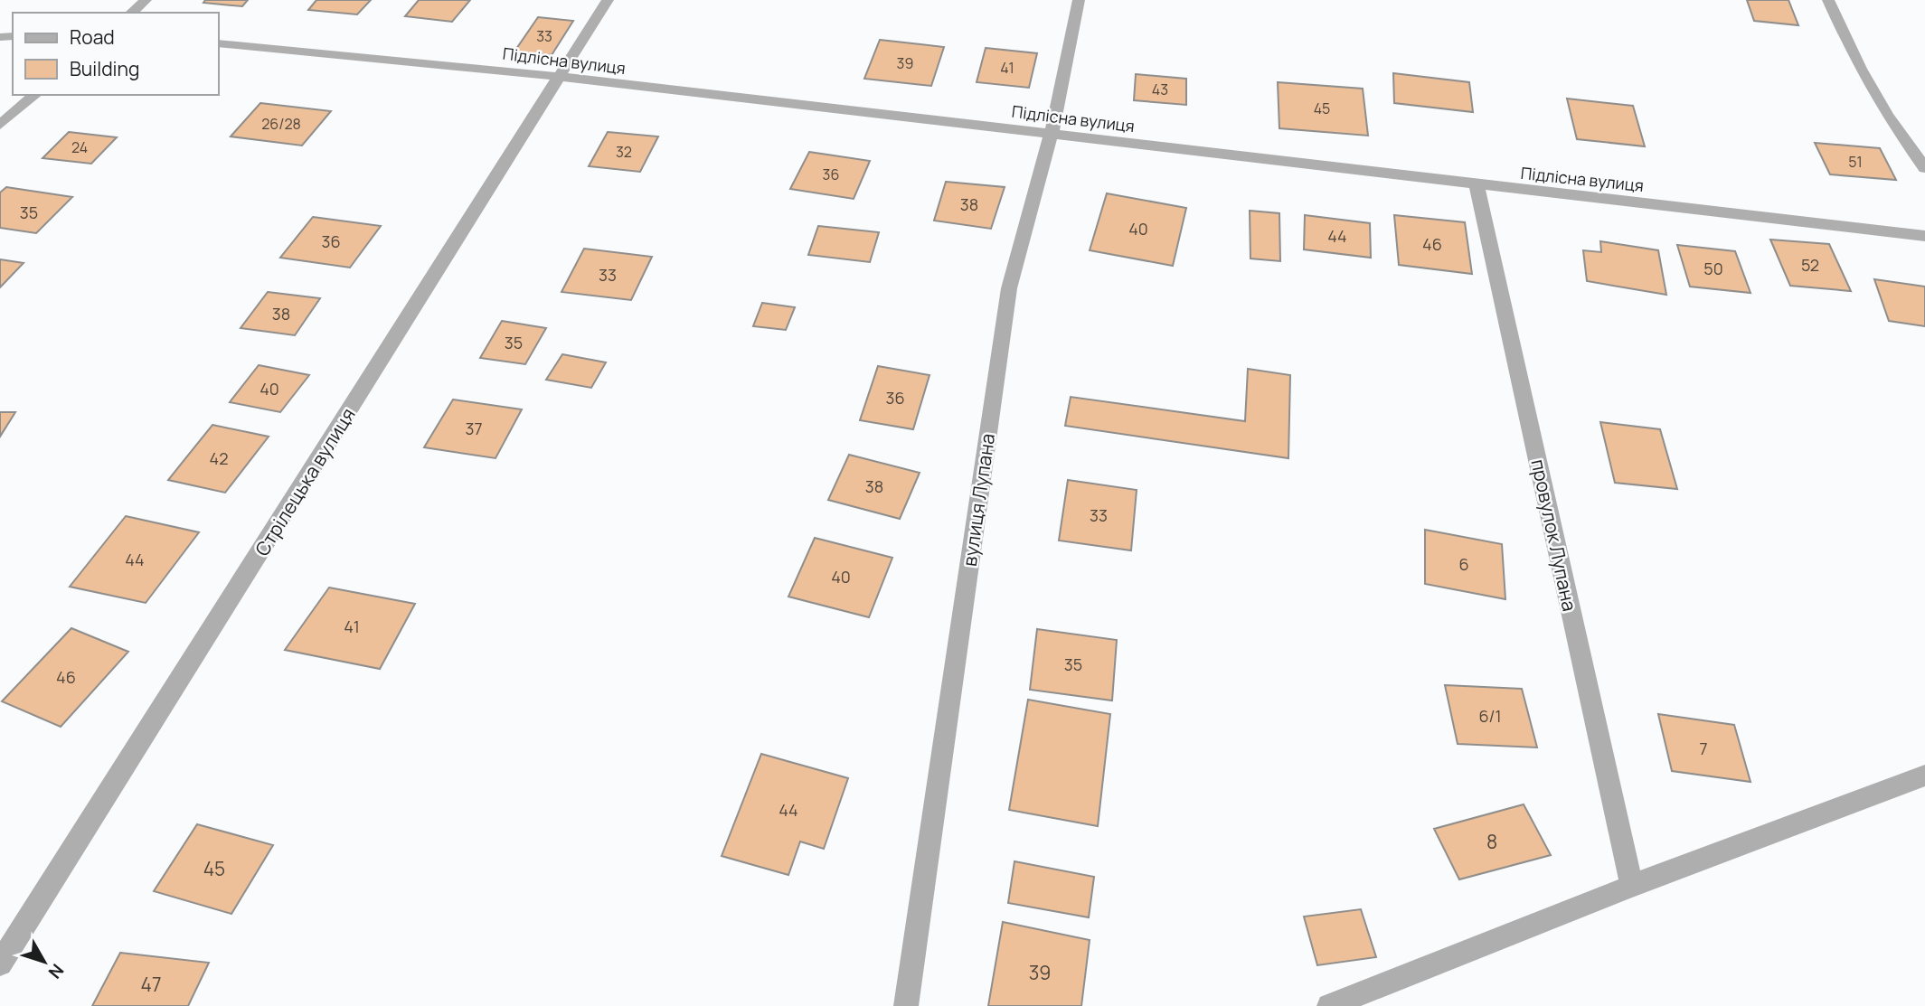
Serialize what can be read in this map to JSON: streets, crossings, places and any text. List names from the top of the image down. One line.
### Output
{"streets":{"street":["Підлісна вулиця","Стрілецька вулиця","вулиця Лупана","провулок Лупана"]},"crossings":[["Підлісна вулиця","Стрілецька вулиця"],["Підлісна вулиця","вулиця Лупана"],["Підлісна вулиця","провулок Лупана"]],"house_numbers":["33","39","41","43","45","26/28","24","32","51","36","38","35","40","44","36","46","52","50","33","38","35","40","36","37","42","38","33","44","6","40","41","35","46","6/1","7","44","8","45","39","47"],"legend":["Road","Building"],"north":"bottom right"}
